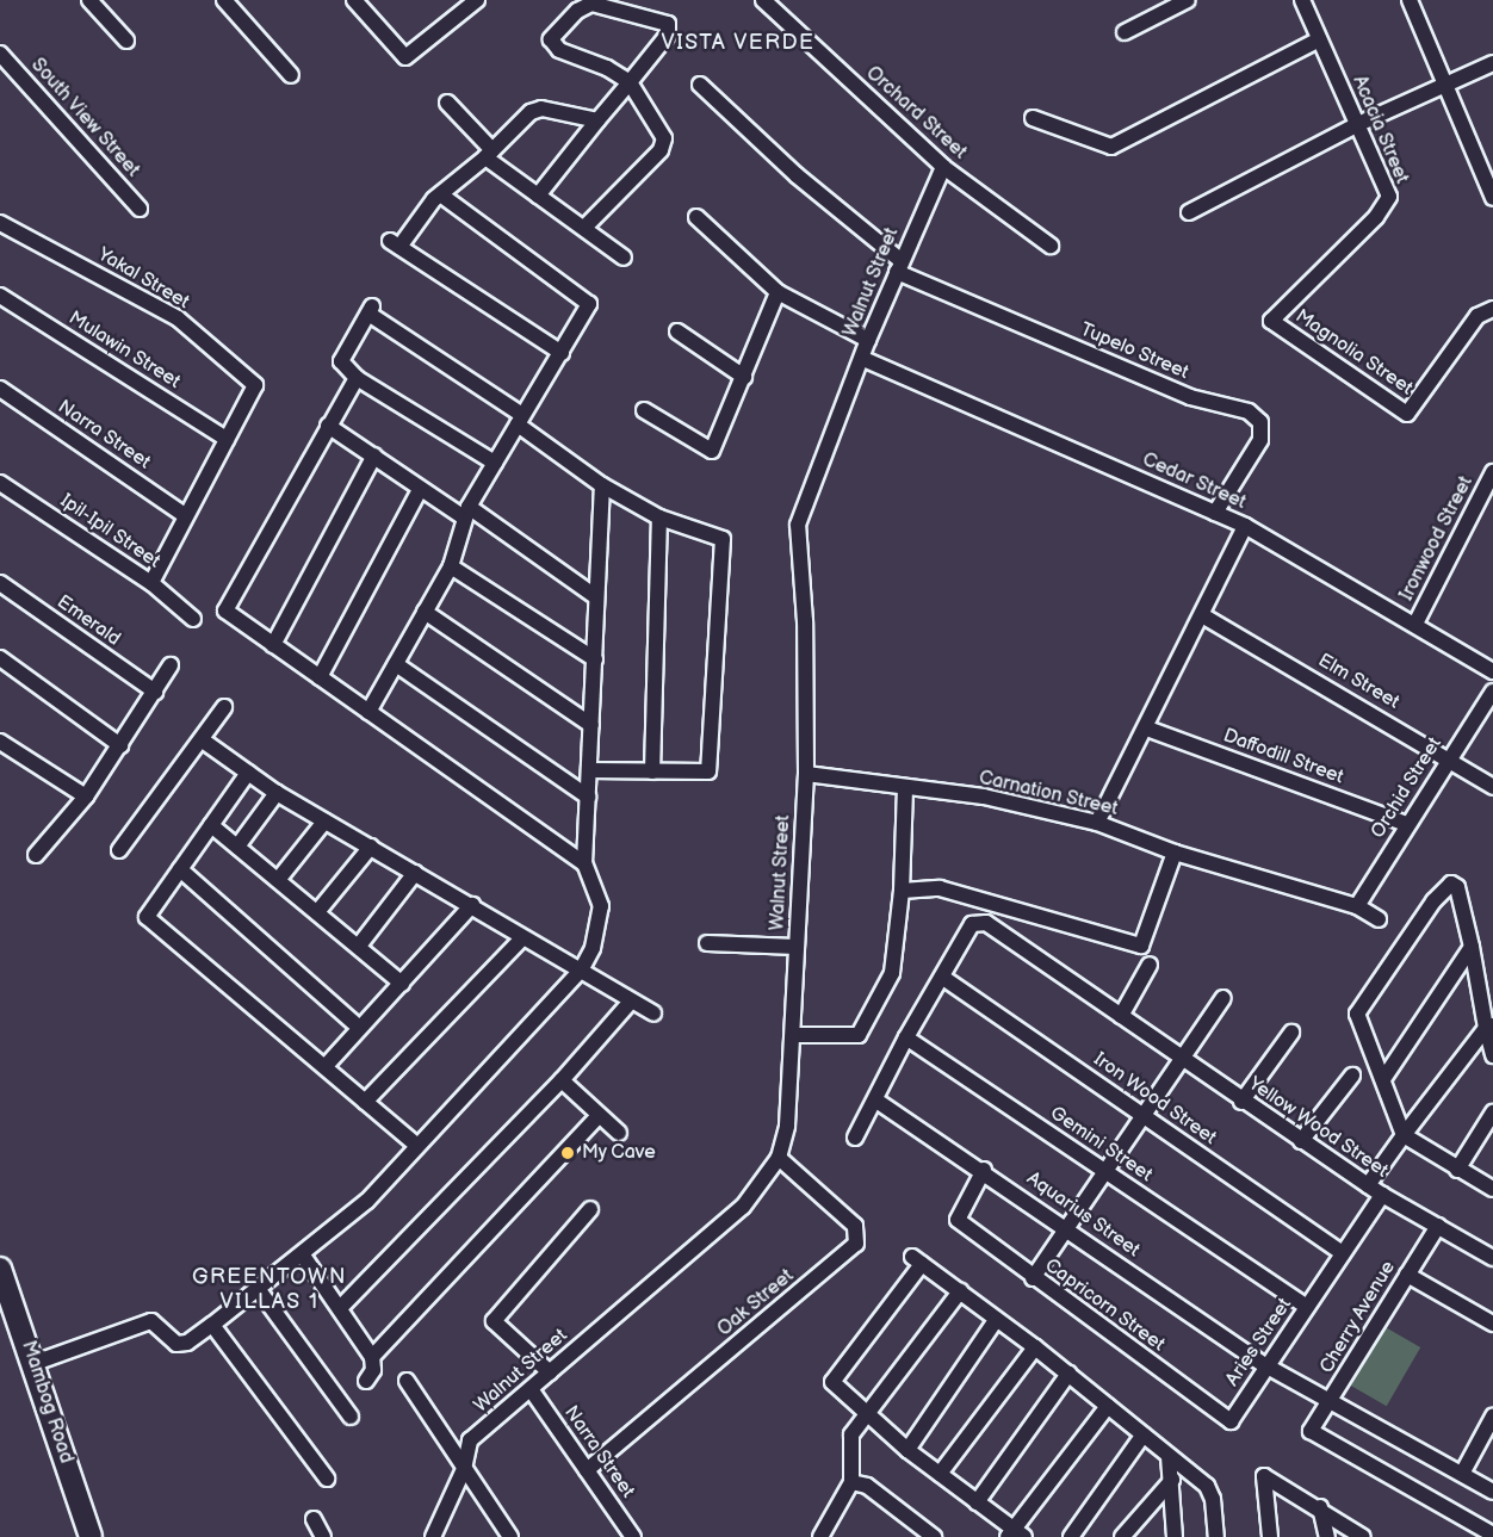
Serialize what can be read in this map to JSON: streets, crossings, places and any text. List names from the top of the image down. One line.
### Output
{"streets":{"main road":["Mambog Road"],"street":["Orchard Street","South View Street","Acacia Street","Yakal Street","Walnut Street","Mulawin Street","Tupelo Street","Magnolia Street","Narra Street","Cedar Street","Ipil-Ipil Street","Ironwood Street","Emerald","Elm Street","Daffodill Street","Orchid Street","Carnation Street","Iron Wood Street","Yellow Wood Street","Gemini Street","Aquarius Street","Oak Street","Capricorn Street","Cherry Avenue","Aries Street"]},"crossings":[["Orchard Street","Walnut Street"],["Acacia Street","Magnolia Street"],["Yakal Street","Mulawin Street"],["Walnut Street","Tupelo Street"],["Walnut Street","Narra Street"],["Walnut Street","Cedar Street"],["Walnut Street","Carnation Street"],["Walnut Street","Oak Street"],["Tupelo Street","Cedar Street"],["Narra Street","Oak Street"],["Cedar Street","Ironwood Street"],["Elm Street","Orchid Street"],["Daffodill Street","Orchid Street"],["Orchid Street","Carnation Street"],["Iron Wood Street","Yellow Wood Street"],["Iron Wood Street","Aries Street"],["Yellow Wood Street","Cherry Avenue"],["Yellow Wood Street","Aries Street"],["Gemini Street","Aries Street"],["Aquarius Street","Capricorn Street"],["Aquarius Street","Cherry Avenue"],["Aquarius Street","Aries Street"],["Capricorn Street","Aries Street"]],"districts":["VISTA VERDE","GREENTOWN VILLAS 1"],"places":["My Cave"]}
